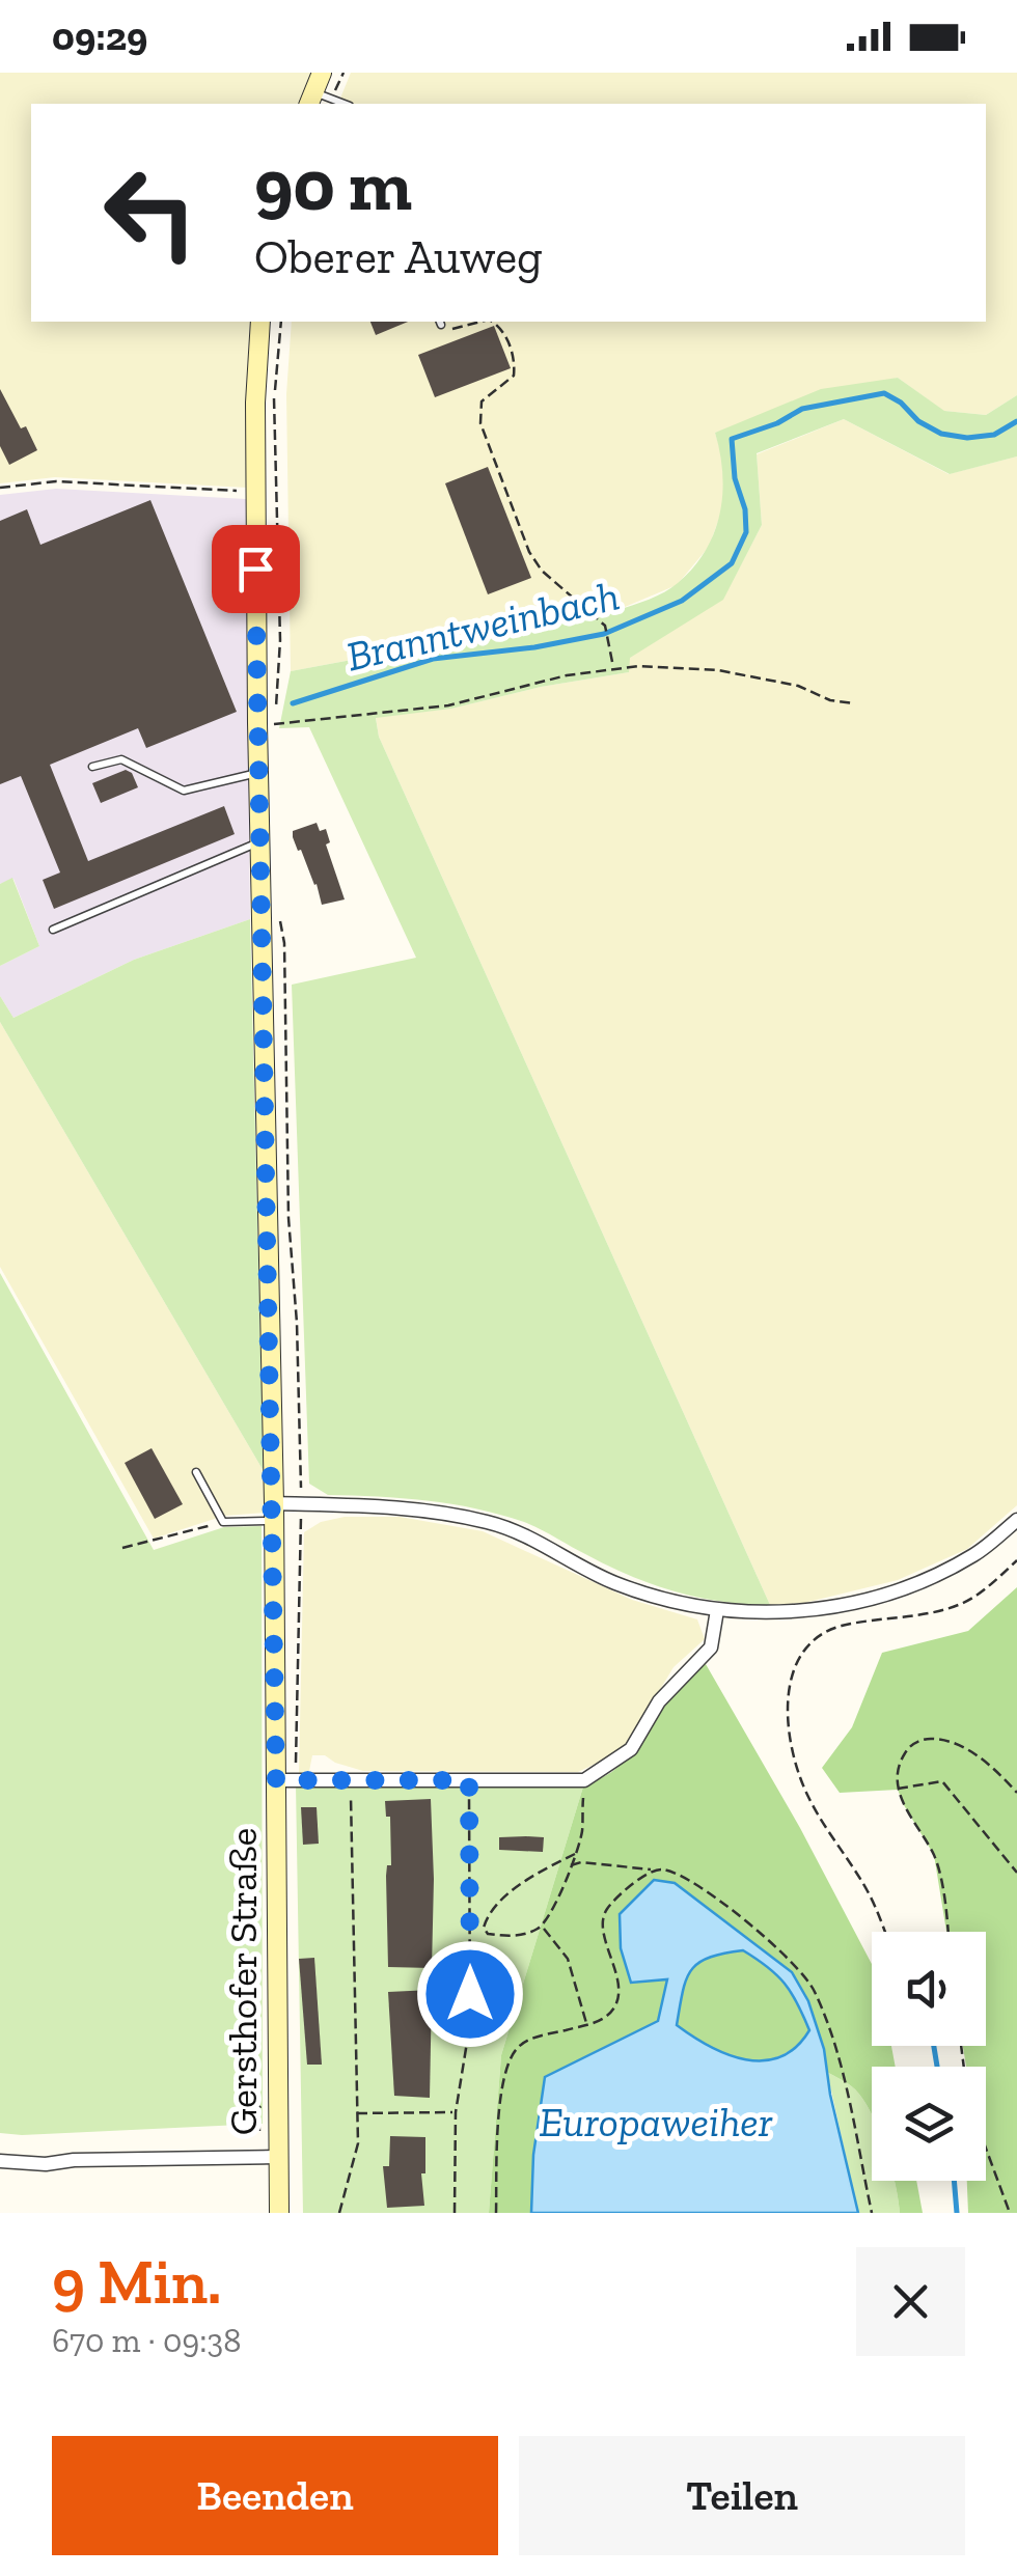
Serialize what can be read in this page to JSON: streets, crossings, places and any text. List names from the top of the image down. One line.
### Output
{"streets":{"main road":["Gersthofer Straße"]},"water":["Branntweinbach","Europaweiher"],"page":{"status":"09:29","turn":["90 m","Oberer Auweg"],"heading":["9 Min.","670 m · 09:38"],"buttons":["Beenden","Teilen"]}}
